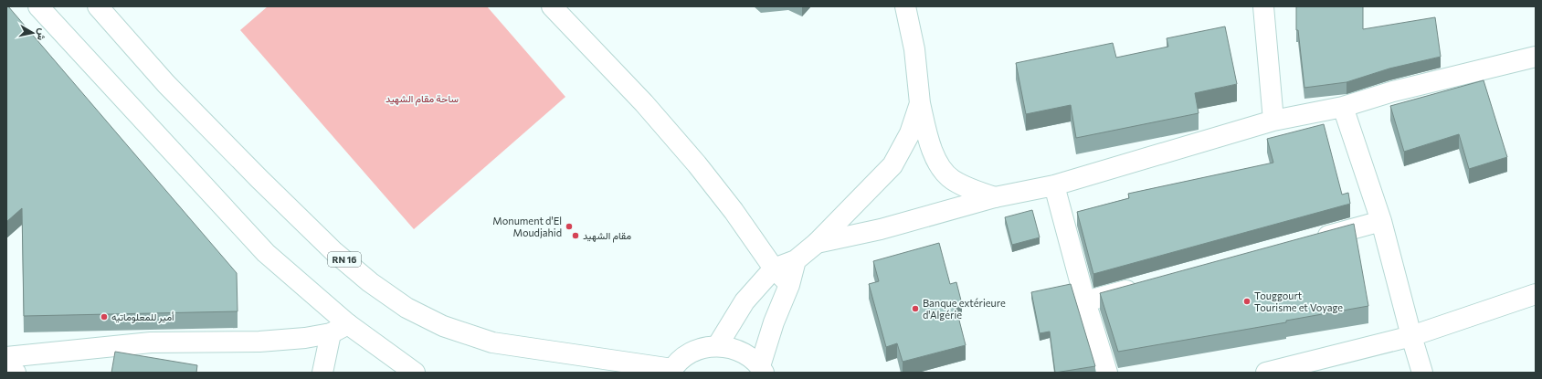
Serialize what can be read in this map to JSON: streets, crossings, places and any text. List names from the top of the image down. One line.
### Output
{"streets":{"street":["RN 16"]},"parks":["ساحة مقام الشهيد"],"places":["Monument d'El Moudjahid","مقام الشهيد","Touggourt Tourisme et Voyage","Banque extérieure d'Algérie","أمیر للمعلوماتیه"],"north":"right"}
